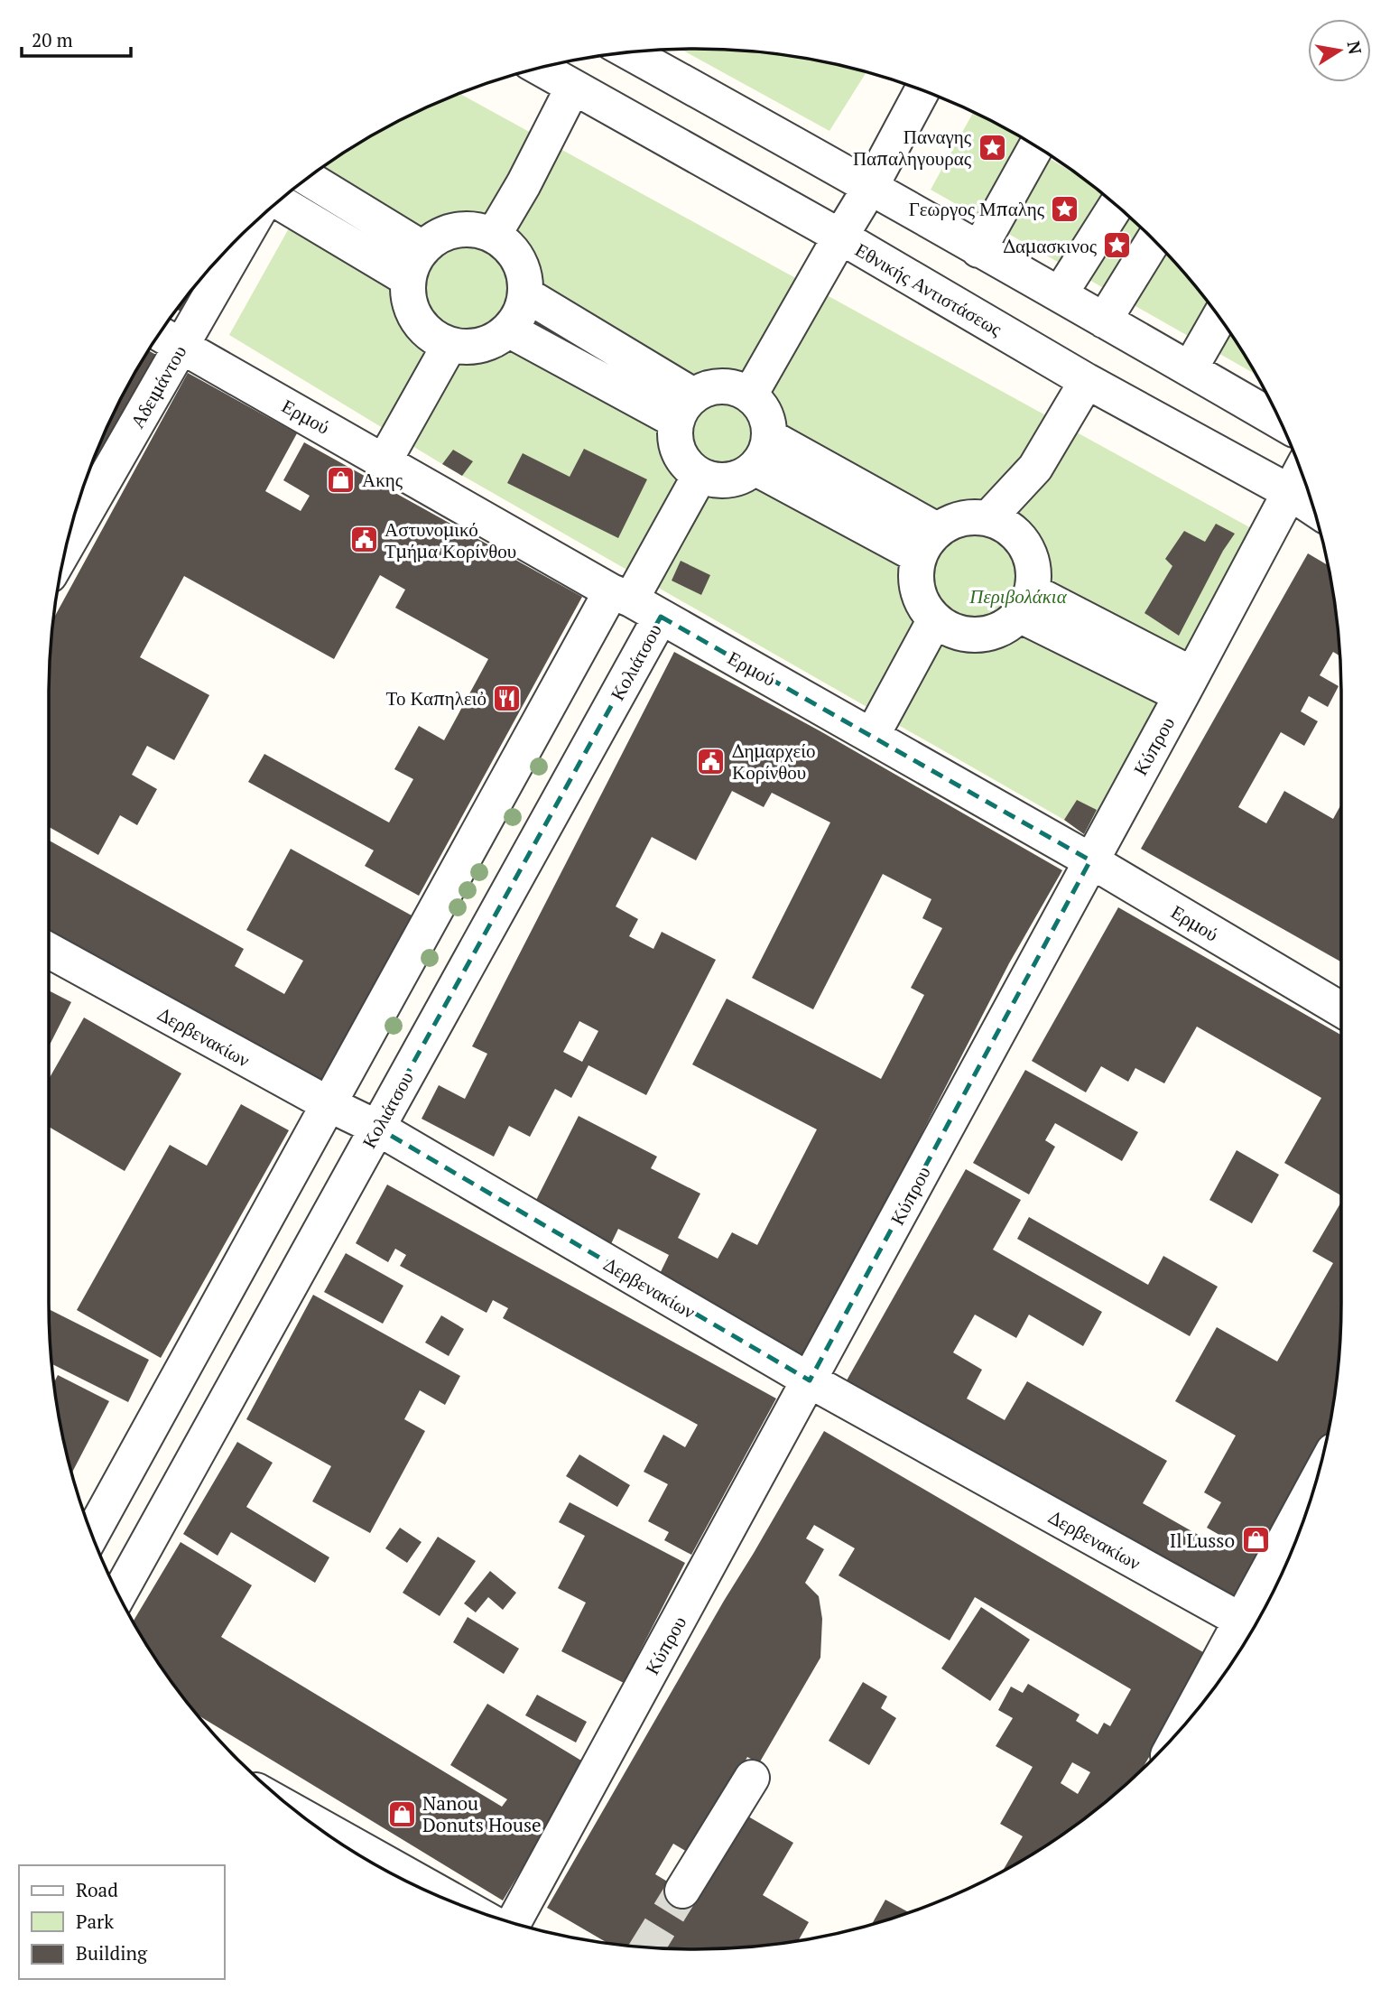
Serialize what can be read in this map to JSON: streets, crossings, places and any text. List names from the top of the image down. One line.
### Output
{"streets":{"street":["Εθνικής Αντιστάσεως","Αδειμάντου","Ερμού","Κολιάτσου","Κύπρου","Δερβενακίων"]},"crossings":[["Εθνικής Αντιστάσεως","Κύπρου"],["Αδειμάντου","Ερμού"],["Ερμού","Κολιάτσου"],["Ερμού","Κύπρου"],["Κολιάτσου","Δερβενακίων"],["Κύπρου","Δερβενακίων"]],"parks":["Περιβολάκια"],"places":{"place":["Παναγης Παπαληγουρας","Γεωργος Μπαλης","Δαμασκινος"],"shop":["Ακης","Il Lusso","Nanou Donuts House"],"public building":["Αστυνομικό Τμήμα Κορίνθου","Δημαρχείο Κορίνθου"],"restaurant":["Το Καπηλειὀ"]},"legend":["Road","Park","Building"],"scale_bar":"20 m","north":"right"}
